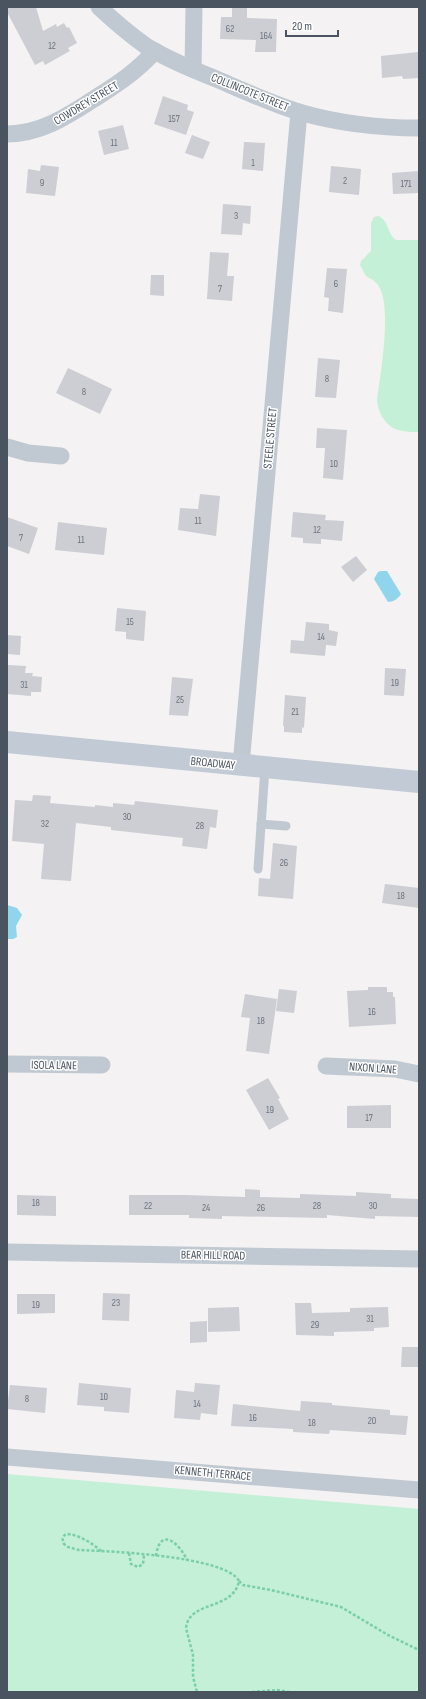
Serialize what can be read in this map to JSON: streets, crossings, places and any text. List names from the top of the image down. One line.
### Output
{"streets":{"main road":["BROADWAY"],"street":["COLLINCOTE STREET","COWDREY STREET","STEELE STREET","ISOLA LANE","NIXON LANE","BEAR HILL ROAD","KENNETH TERRACE"]},"crossings":[["COLLINCOTE STREET","COWDREY STREET"],["COLLINCOTE STREET","STEELE STREET"],["STEELE STREET","BROADWAY"]],"house_numbers":["62","164","12","157","11","1","2","9","171","3","6","7","8","8","10","11","12","7","11","15","14","19","31","25","21","30","32","28","26","18","16","18","19","17","18","22","28","30","24","26","23","19","31","29","10","8","14","16","20","18"],"scale_bar":"20 m"}
